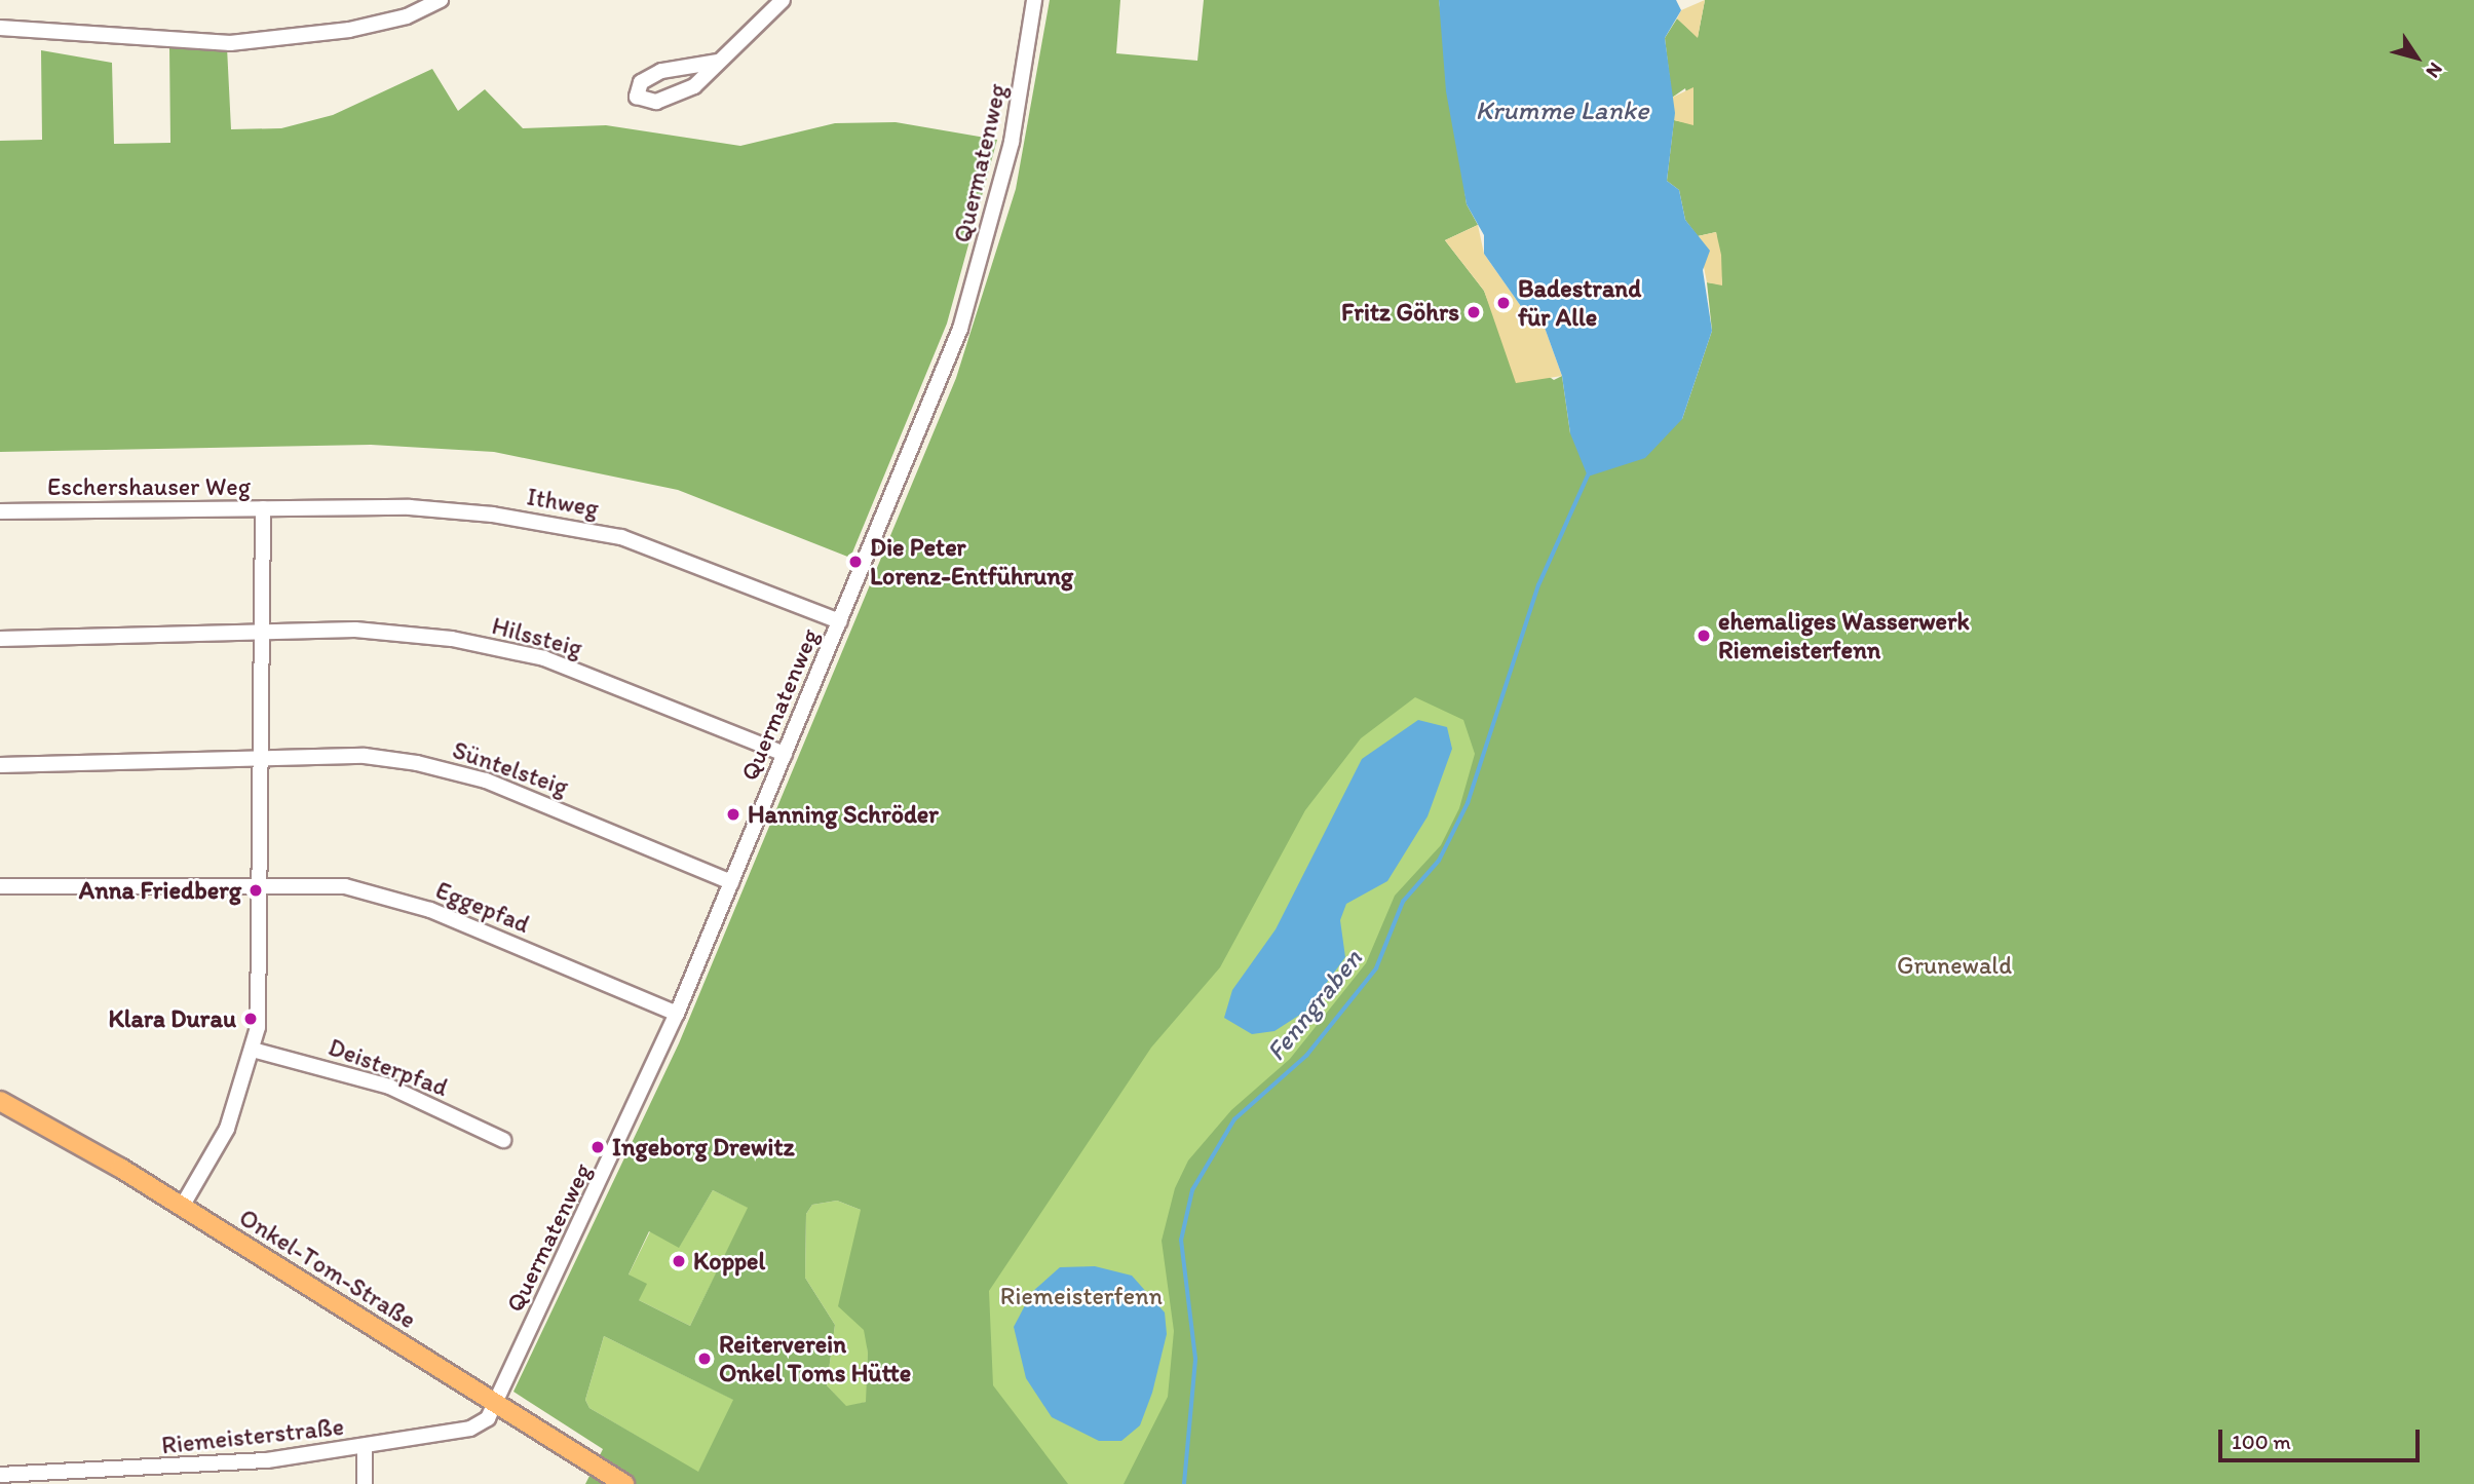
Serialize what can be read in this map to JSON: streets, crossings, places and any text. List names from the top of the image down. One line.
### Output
{"streets":{"main road":["Onkel-Tom-Straße"],"street":["Quermatenweg","Eschershauser Weg","Ithweg","Hilssteig","Süntelsteig","Eggepfad","Deisterpfad","Riemeisterstraße"]},"crossings":[["Quermatenweg","Ithweg"],["Quermatenweg","Hilssteig"],["Quermatenweg","Süntelsteig"],["Quermatenweg","Eggepfad"],["Quermatenweg","Onkel-Tom-Straße"],["Quermatenweg","Riemeisterstraße"],["Eschershauser Weg","Ithweg"],["Eschershauser Weg","Hilssteig"],["Eschershauser Weg","Süntelsteig"],["Eschershauser Weg","Eggepfad"],["Eschershauser Weg","Deisterpfad"],["Eschershauser Weg","Onkel-Tom-Straße"],["Onkel-Tom-Straße","Riemeisterstraße"]],"water":["Krumme Lanke","Fenngraben"],"parks":["Grunewald","Riemeisterfenn"],"places":["Badestrand für Alle","Fritz Göhrs","Die Peter Lorenz-Entführung","ehemaliges Wasserwerk Riemeisterfenn","Hanning Schröder","Anna Friedberg","Klara Durau","Ingeborg Drewitz","Koppel","Reiterverein Onkel Toms Hütte"],"scale_bar":"100 m","north":"bottom right"}
